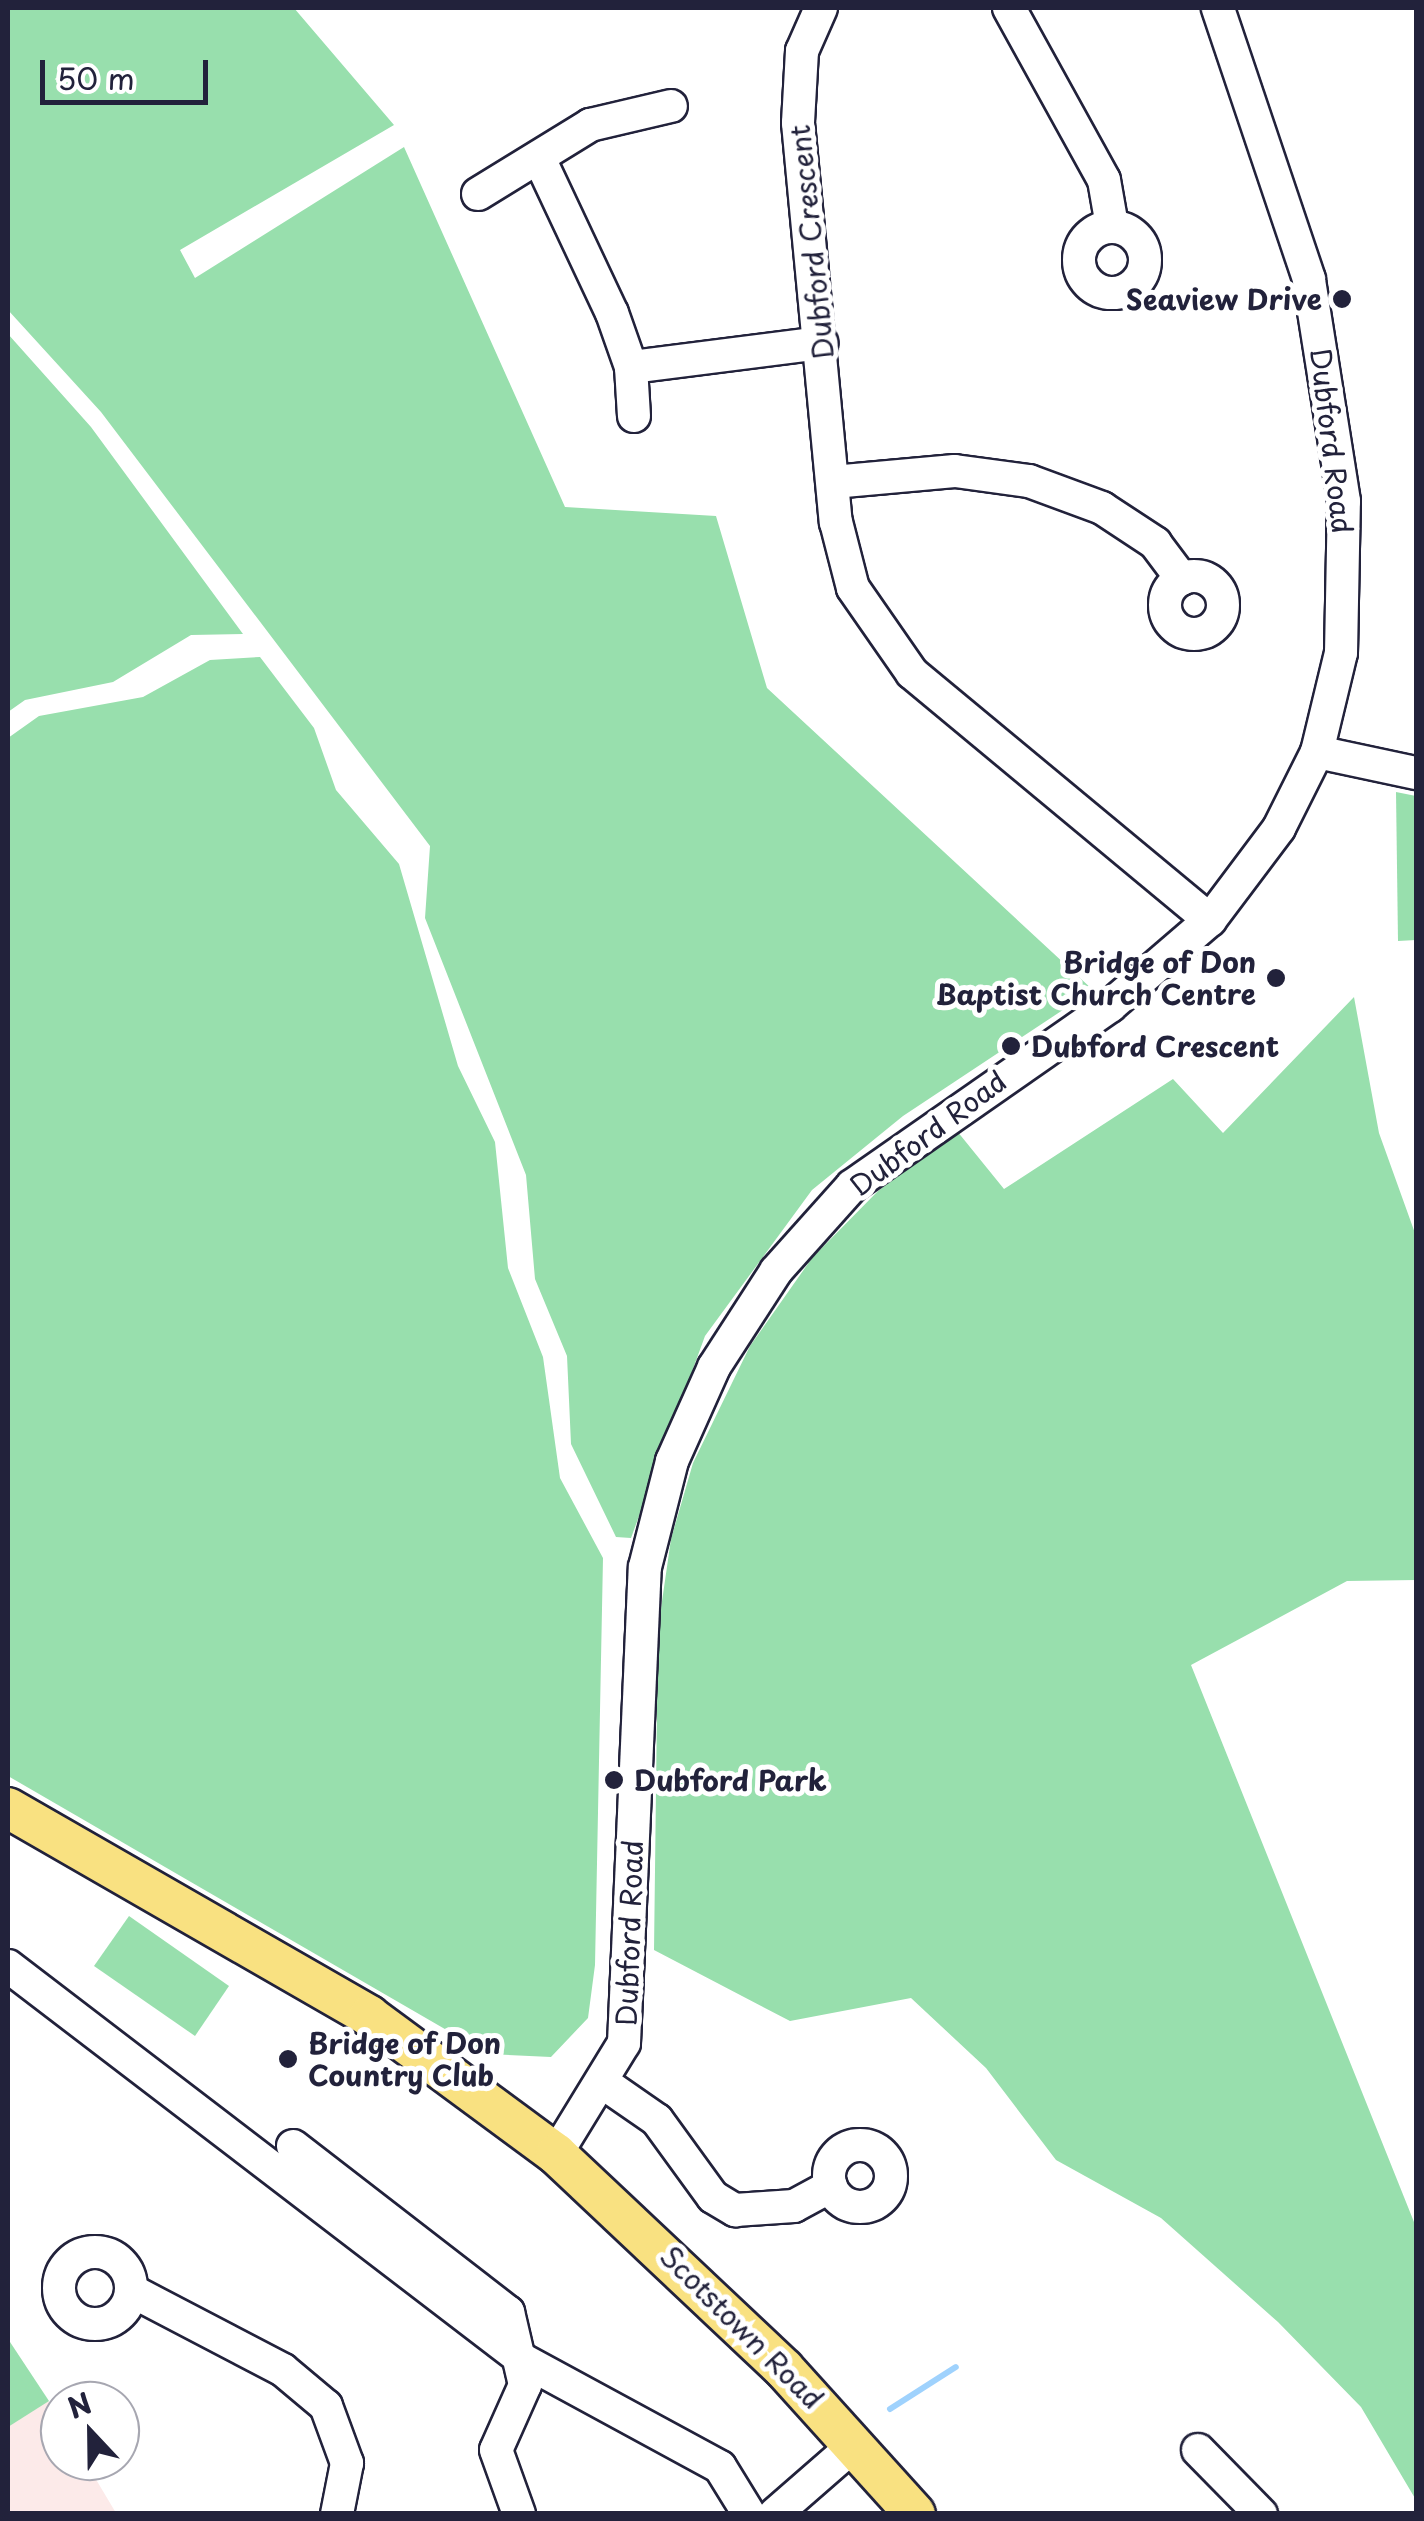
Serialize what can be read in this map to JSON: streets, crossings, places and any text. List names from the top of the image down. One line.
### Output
{"streets":{"main road":["Scotstown Road"],"street":["Dubford Crescent","Dubford Road"]},"crossings":[["Dubford Crescent","Dubford Road"],["Dubford Road","Scotstown Road"]],"places":["Seaview Drive","Bridge of Don Baptist Church Centre","Dubford Crescent","Dubford Park","Bridge of Don Country Club"],"scale_bar":"50 m","north":"top"}
